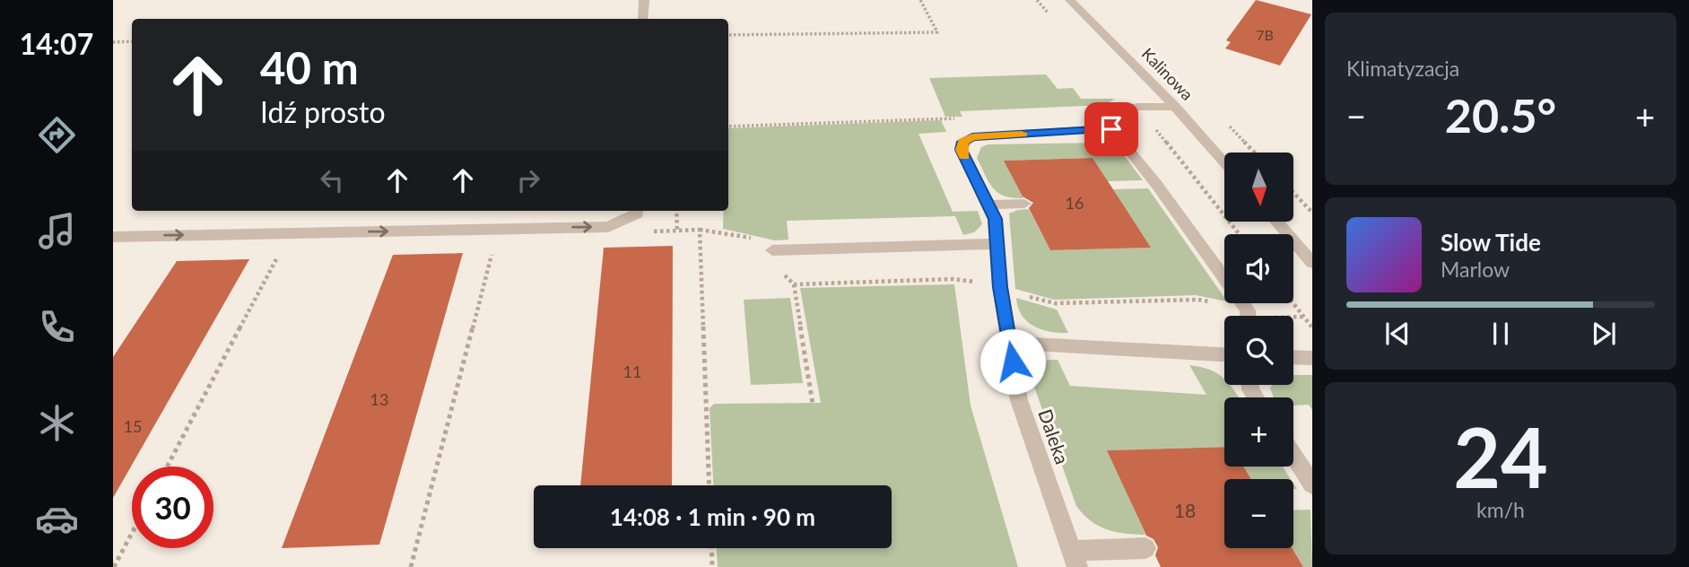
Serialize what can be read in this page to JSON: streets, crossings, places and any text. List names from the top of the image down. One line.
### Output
{"streets":{"street":["Kalinowa","Daleka"]},"house_numbers":["7B","16","11","13","15","18"],"north":"bottom","page":{"tabs":"14:07","tile":["Klimatyzacja",["24","km/h"]],"turn":["40 m","Idź prosto"],"heat":["−","20.5°","+"],"map_buttons":["+","−"],"song":["Slow Tide","Marlow"],"limit":"30","trip":"14:08 · 1 min · 90 m"}}
